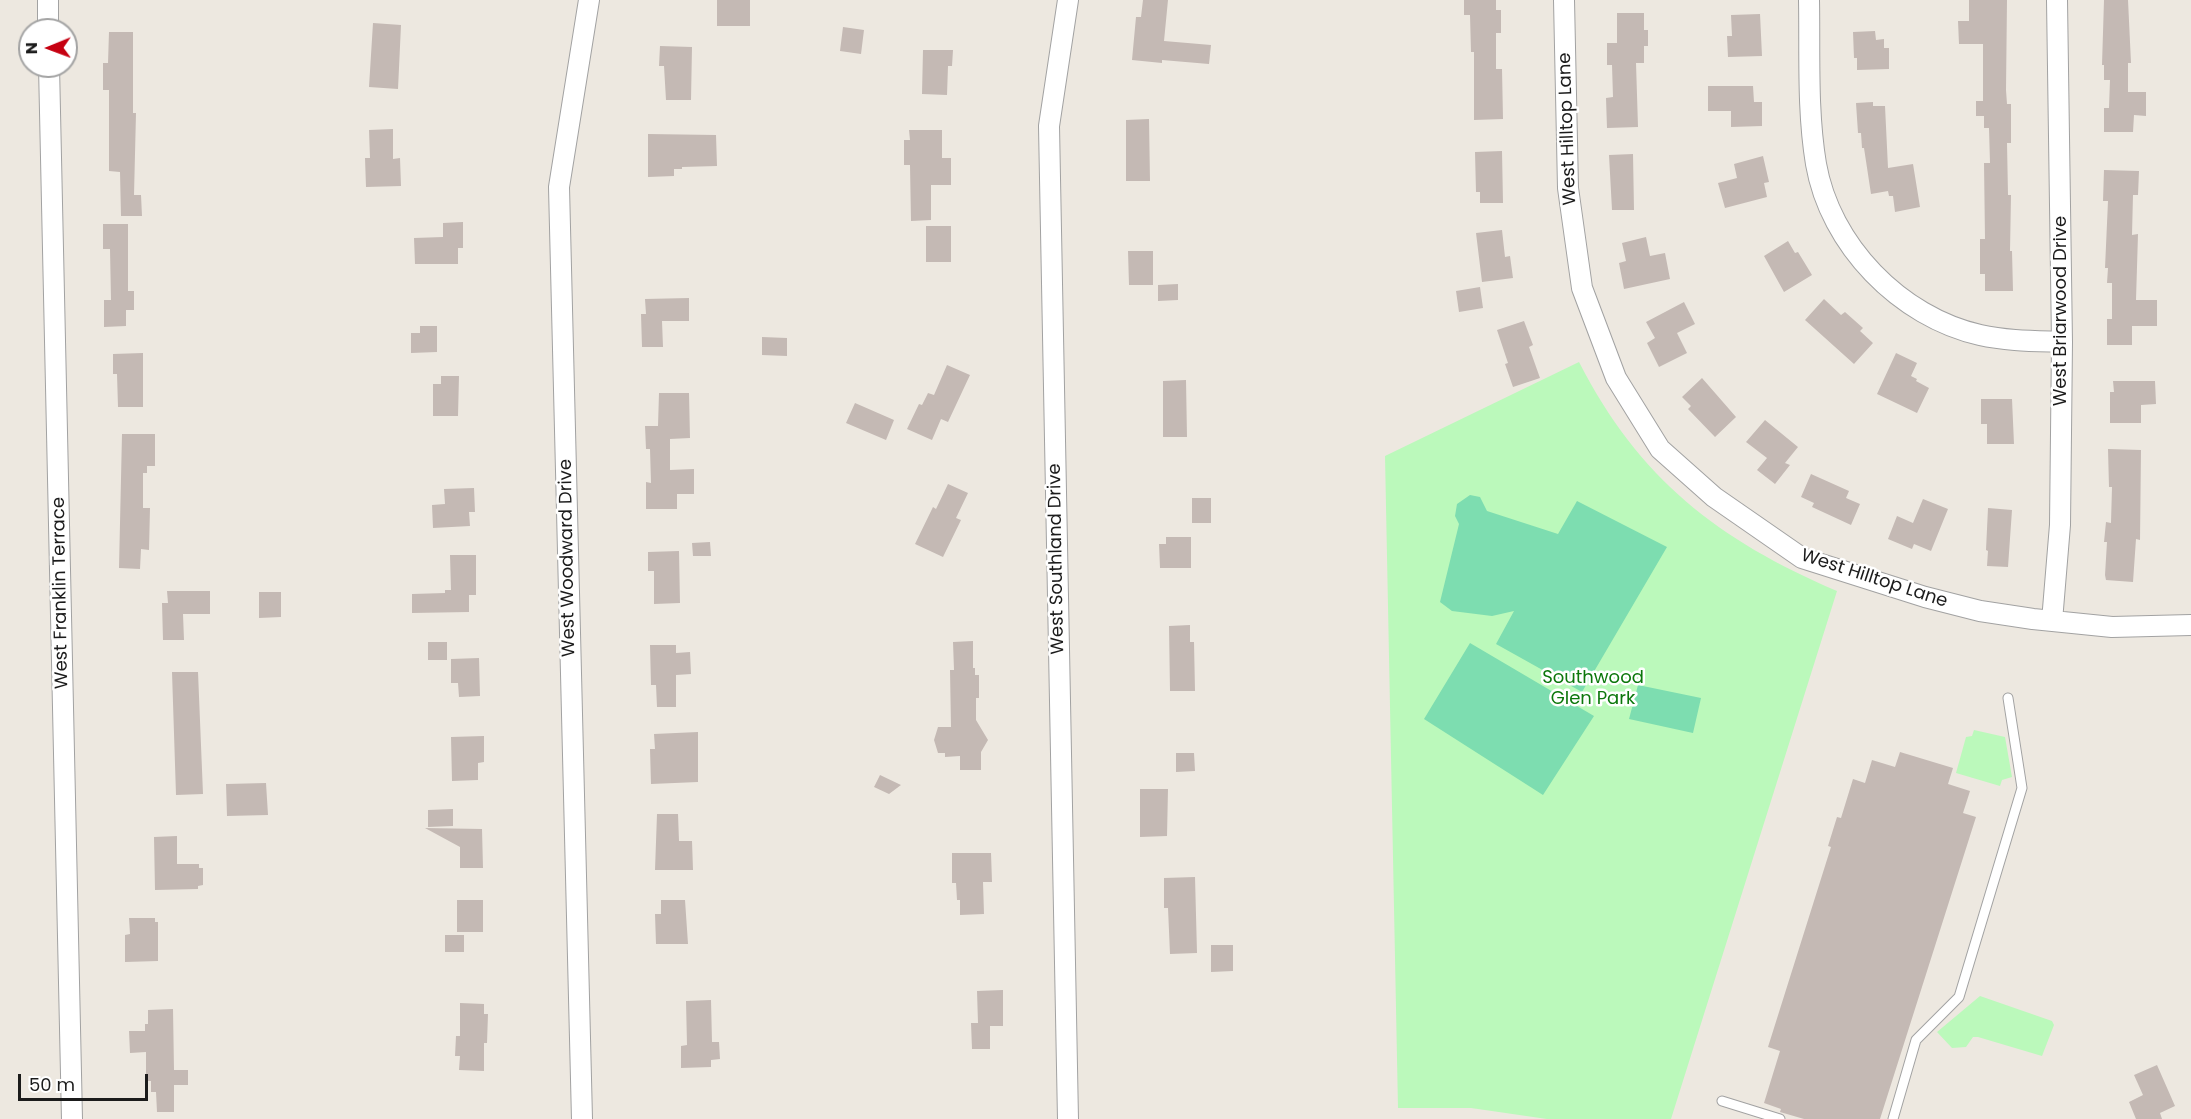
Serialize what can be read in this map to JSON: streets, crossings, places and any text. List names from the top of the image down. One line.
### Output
{"streets":{"street":["West Hilltop Lane","West Briarwood Drive","West Woodward Drive","West Southland Drive","West Franklin Terrace"]},"crossings":[["West Hilltop Lane","West Briarwood Drive"]],"parks":["Southwood Glen Park"],"scale_bar":"50 m","north":"left"}
